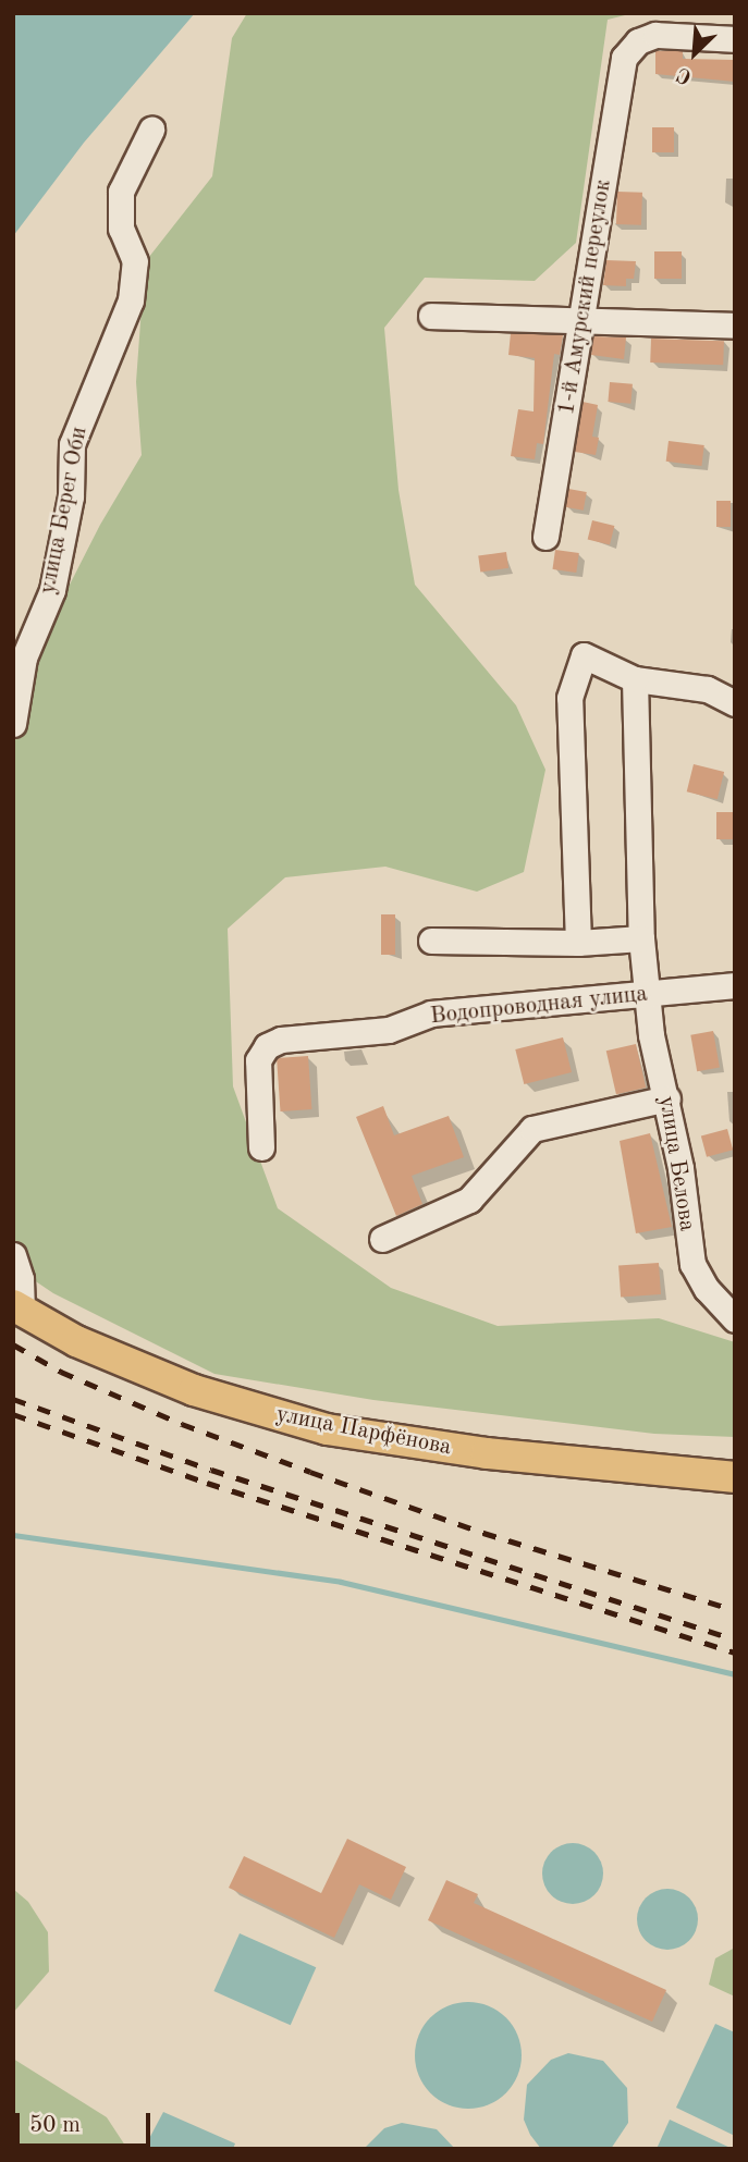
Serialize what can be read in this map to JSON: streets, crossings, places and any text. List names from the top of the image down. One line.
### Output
{"streets":{"main road":["улица Парфёнова"],"street":["1-й Амурский переулок","улица Берег Оби","Водопроводная улица","улица Белова"]},"crossings":[["Водопроводная улица","улица Белова"]],"scale_bar":"50 m","north":"bottom left"}
